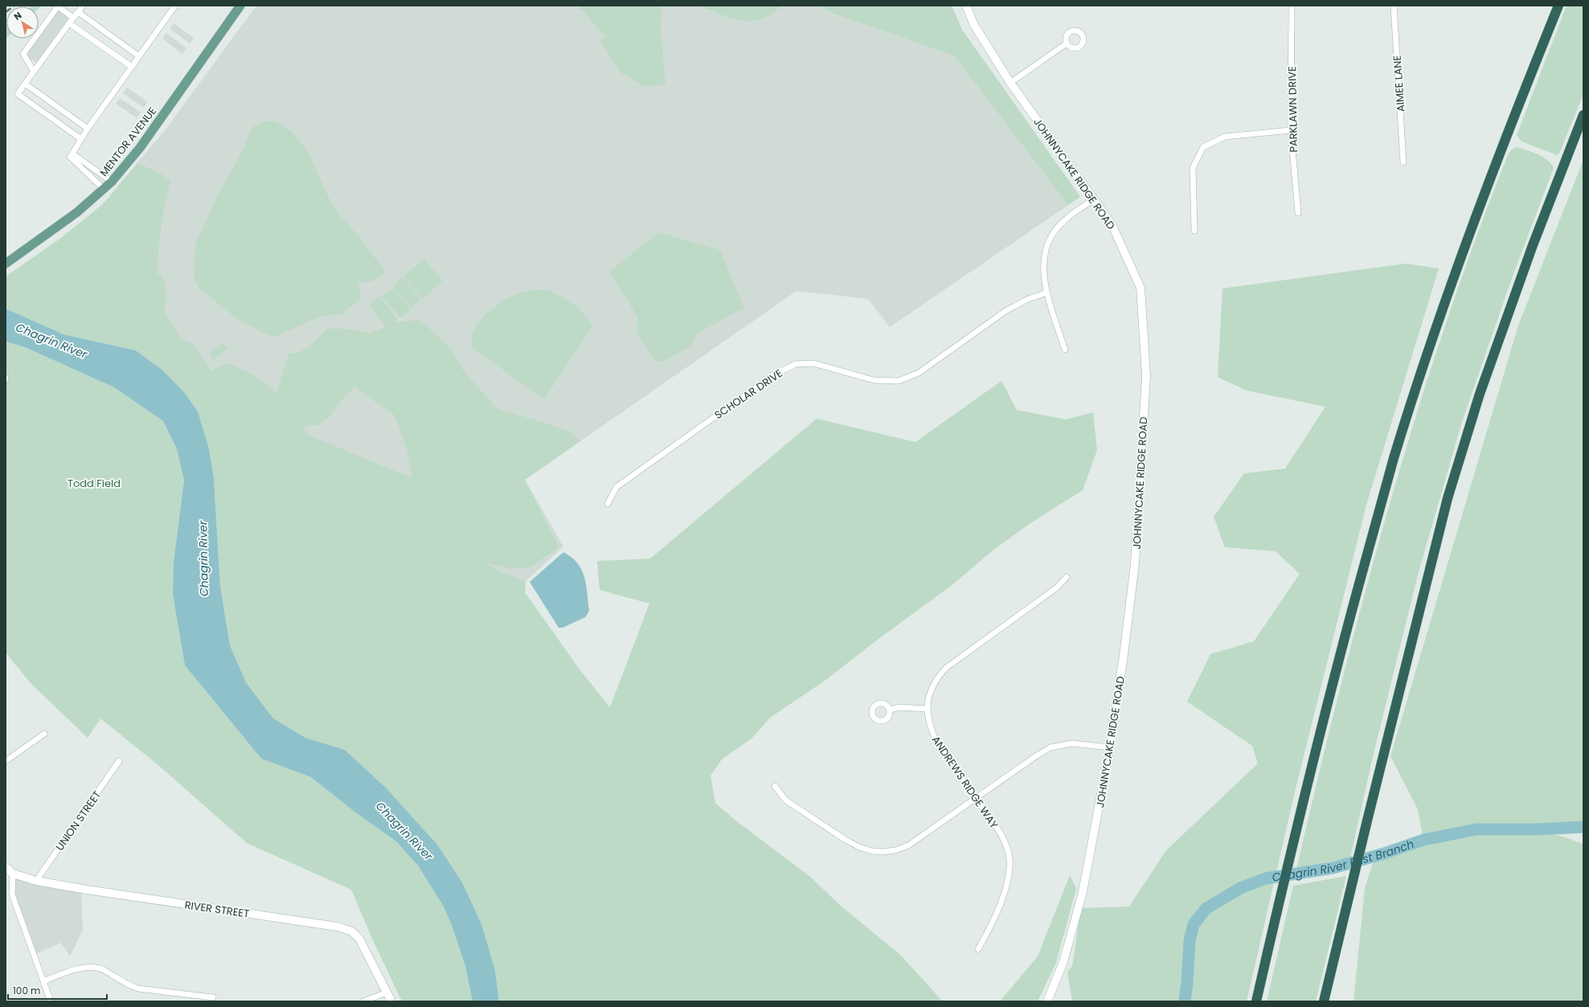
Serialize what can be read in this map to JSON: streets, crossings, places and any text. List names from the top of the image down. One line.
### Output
{"streets":{"main road":["MENTOR AVENUE","JOHNNYCAKE RIDGE ROAD","RIVER STREET"],"street":["AIMEE LANE","PARKLAWN DRIVE","SCHOLAR DRIVE","ANDREWS RIDGE WAY","UNION STREET"]},"crossings":[["UNION STREET","RIVER STREET"]],"water":["Chagrin River","Chagrin River East Branch"],"parks":["Todd Field"],"scale_bar":"100 m","north":"top left"}
